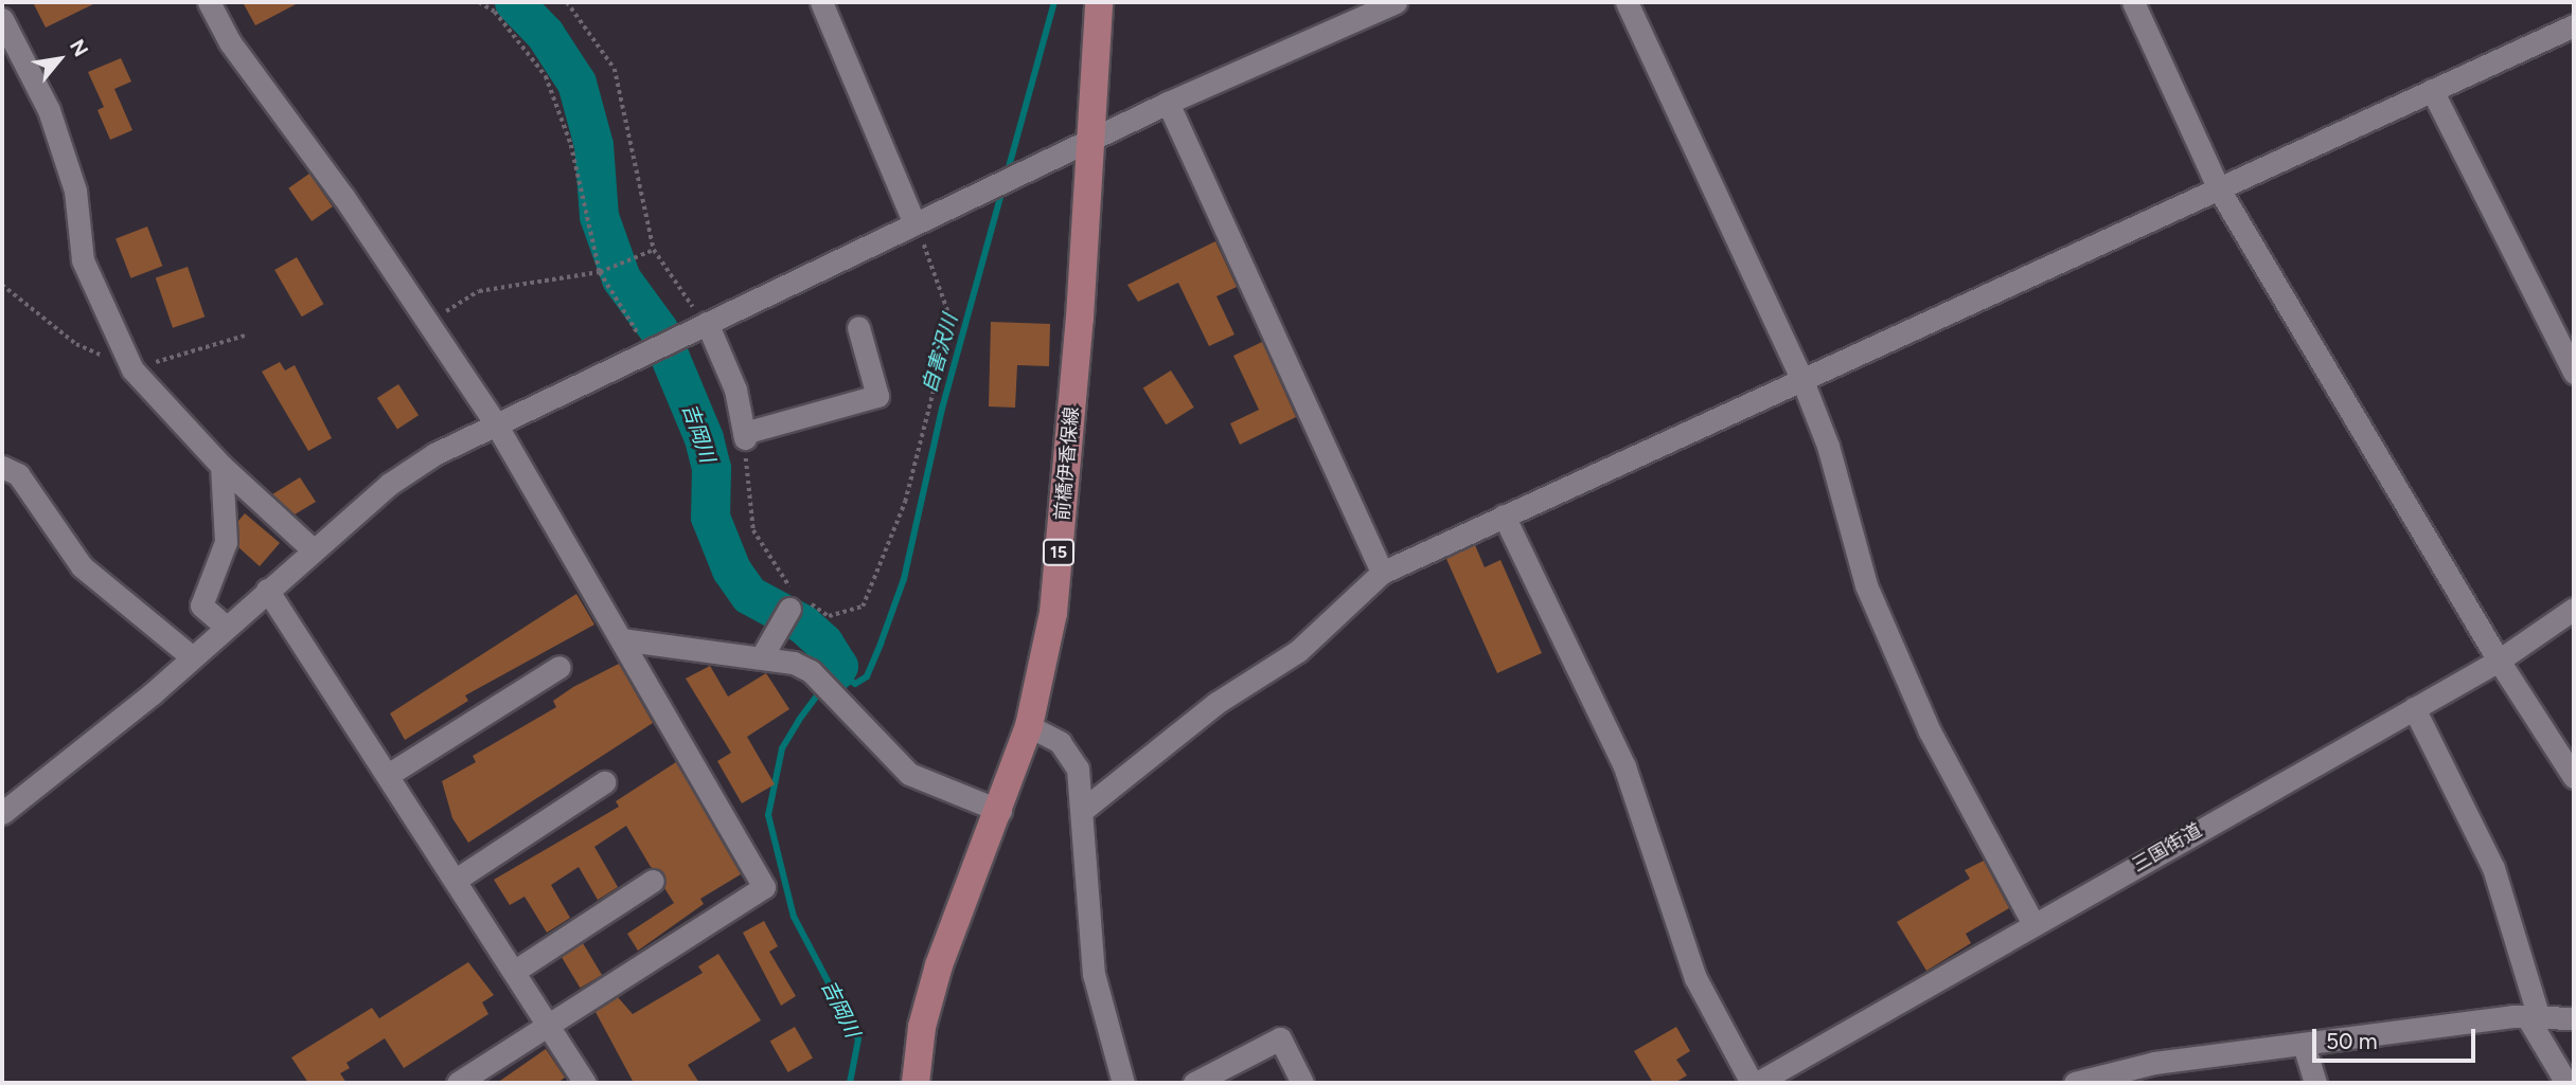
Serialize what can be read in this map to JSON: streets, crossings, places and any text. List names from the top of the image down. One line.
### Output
{"streets":{"main road":["前橋伊香保線","15"],"street":["三国街道"]},"water":["自害沢川","吉岡川"],"scale_bar":"50 m","north":"top right"}
